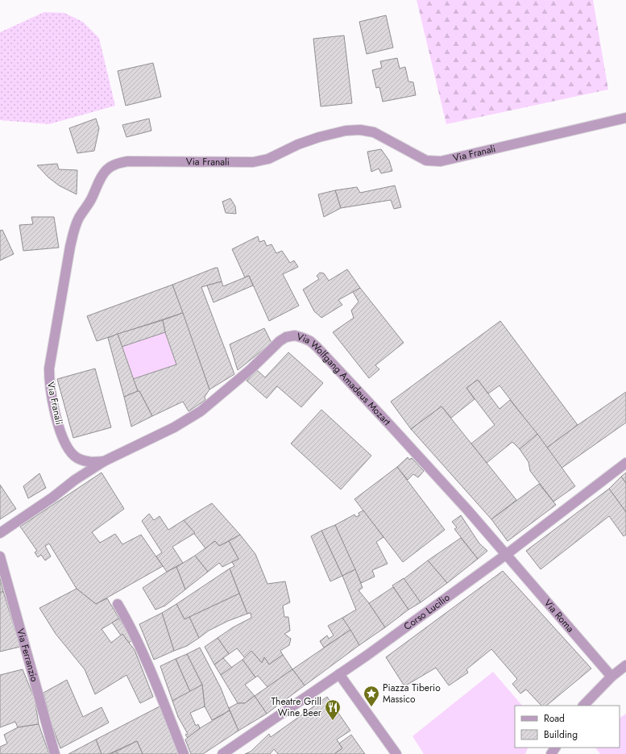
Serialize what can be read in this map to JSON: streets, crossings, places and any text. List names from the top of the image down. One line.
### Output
{"streets":{"street":["Via Franali","Via Wolfgang Amadeus Mozart","Corso Lucilio","Via Roma","Via Ferranzio"]},"crossings":[["Via Franali","Via Wolfgang Amadeus Mozart"],["Via Wolfgang Amadeus Mozart","Corso Lucilio"],["Via Wolfgang Amadeus Mozart","Via Roma"],["Corso Lucilio","Via Roma"]],"places":{"place":["Piazza Tiberio Massico"],"restaurant":["Theatre Grill Wine Beer"]},"legend":["Road","Building"]}
